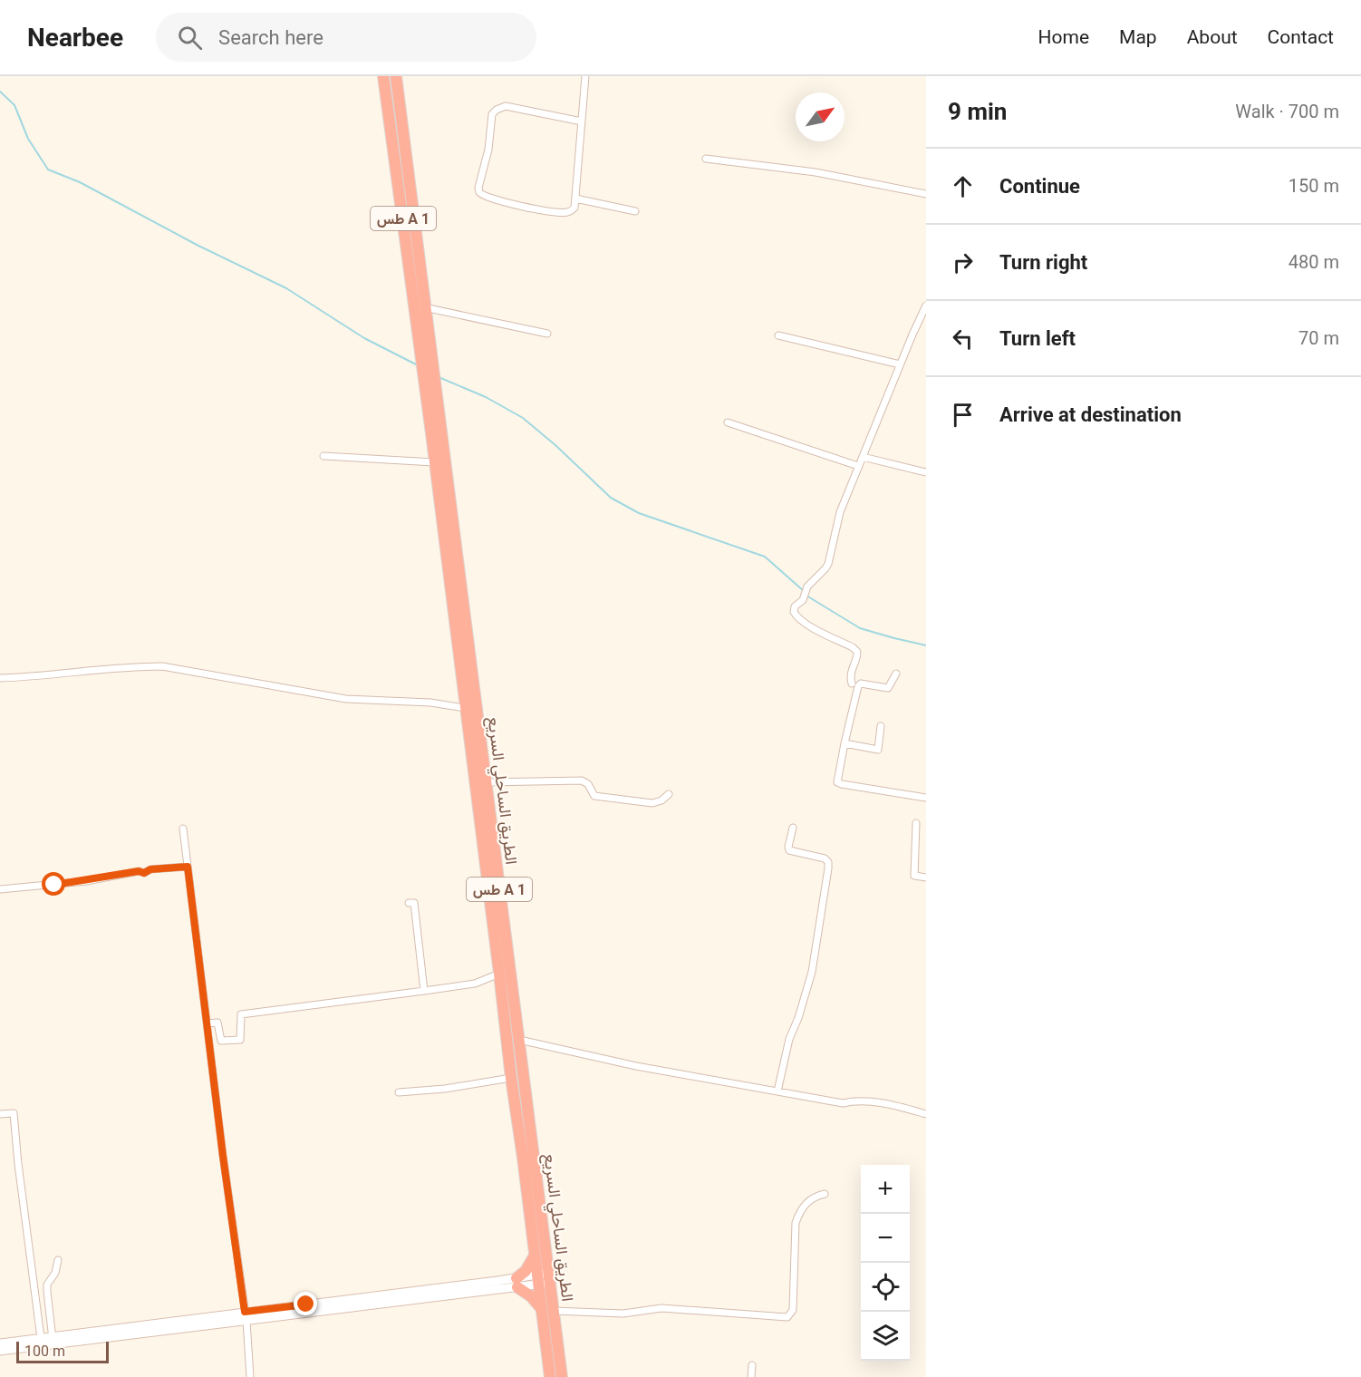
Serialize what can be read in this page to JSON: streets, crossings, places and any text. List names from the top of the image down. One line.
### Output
{"streets":{"highway":["طس A 1","الطريق الساحلي السريع"]},"scale_bar":"100 m","north":"top right","page":{"header":"Nearbee","search":"Search here","nav":["Home","Map","About","Contact"],"heading":["9 min","Walk · 700 m"],"list":[["Continue","150 m"],["Turn right","480 m"],["Turn left","70 m"],"Arrive at destination"],"map_buttons":["+","−"],"scale":"100 m"}}
